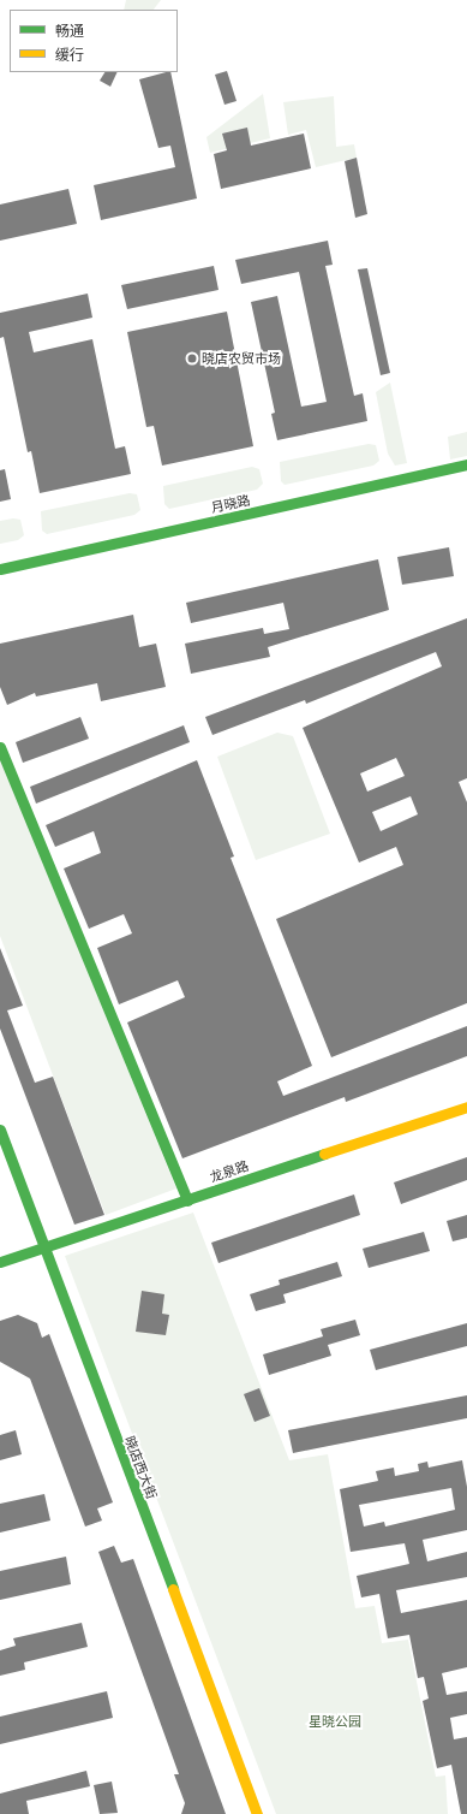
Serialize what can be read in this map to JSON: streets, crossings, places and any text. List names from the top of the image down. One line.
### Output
{"streets":{"street":["月晓路","龙泉路","晓店西大街"]},"crossings":[["龙泉路","晓店西大街"]],"parks":["星晓公园"],"places":["晓店农贸市场"],"legend":["畅通","缓行"]}
